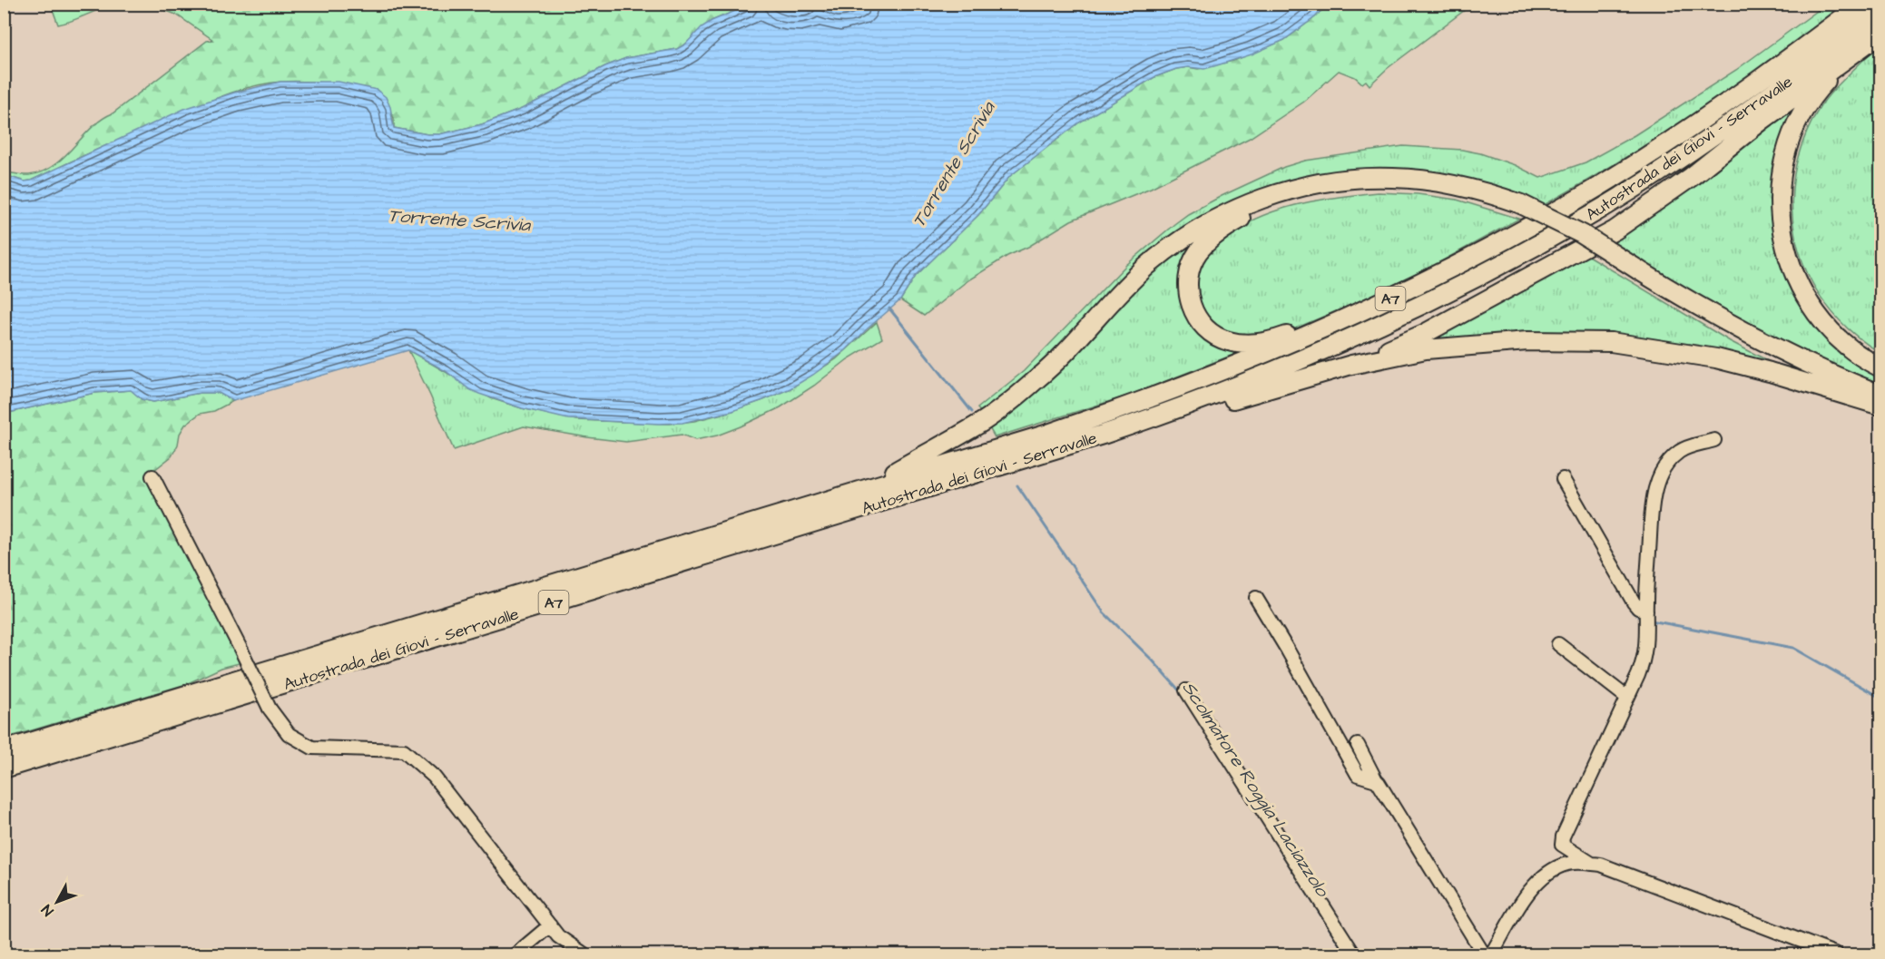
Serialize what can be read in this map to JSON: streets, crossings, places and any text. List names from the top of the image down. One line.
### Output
{"streets":{"highway":["Autostrada dei Giovi - Serravalle","A7"]},"water":["Torrente Scrivia","Scolmatore Roggia Laciazzolo"],"north":"bottom left"}
